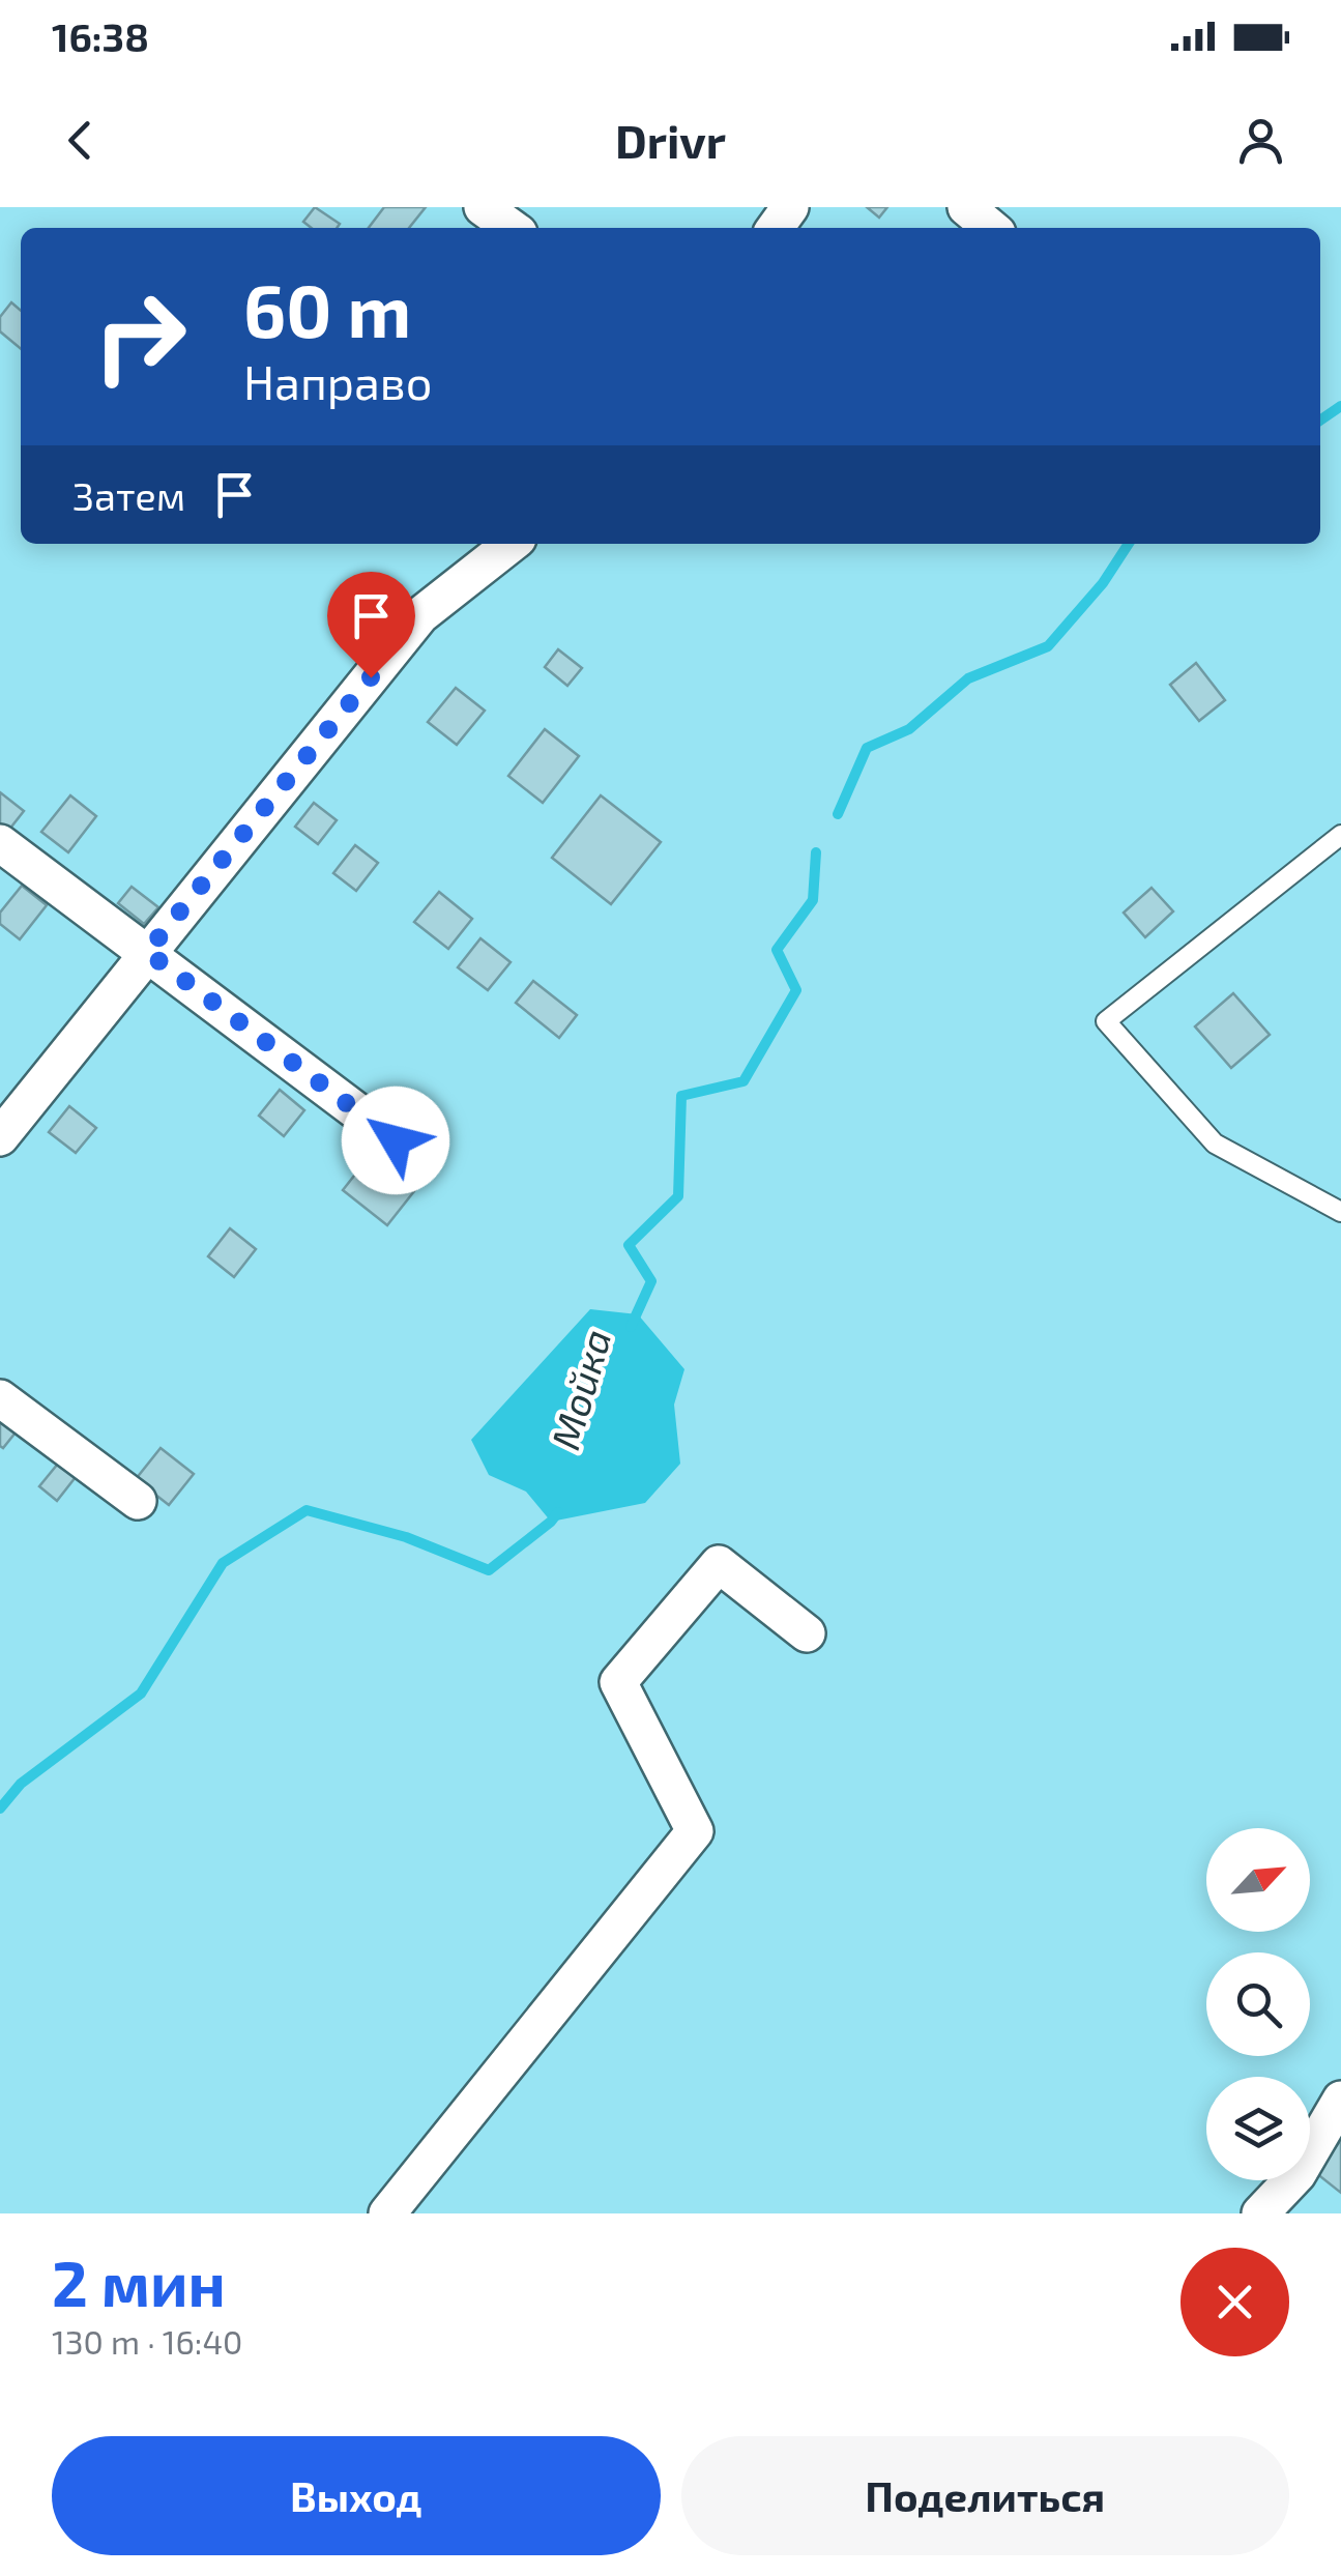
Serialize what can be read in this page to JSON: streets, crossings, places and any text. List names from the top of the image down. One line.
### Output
{"water":["Мойка"],"north":"top right","page":{"status":"16:38","header":"Drivr","turn":["60 m","Направо"],"then":"Затем","heading":["2 мин","130 m · 16:40"],"buttons":["Выход","Поделиться"]}}
